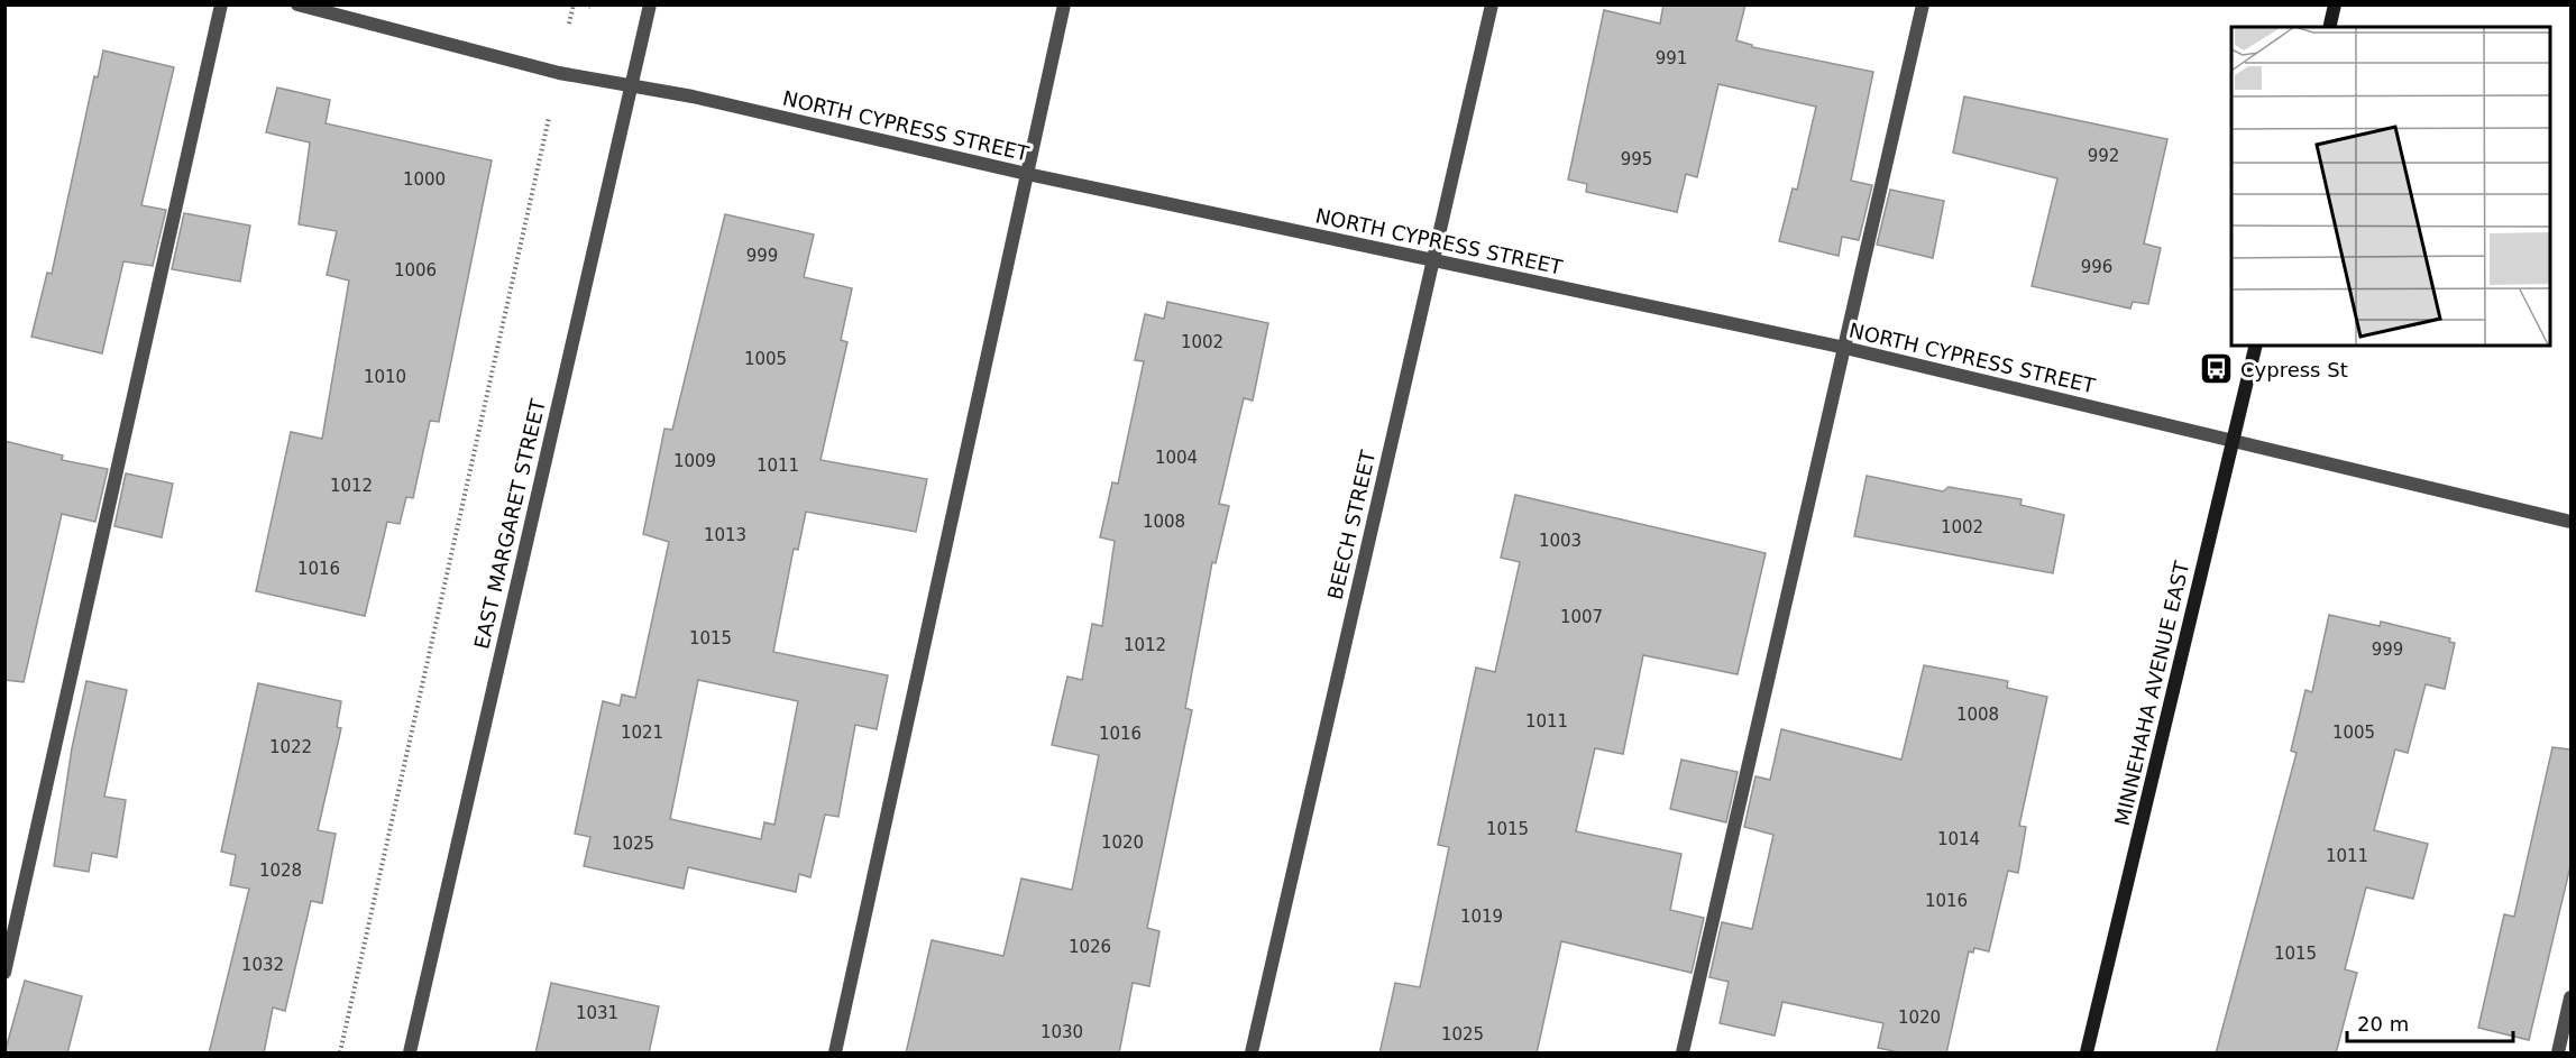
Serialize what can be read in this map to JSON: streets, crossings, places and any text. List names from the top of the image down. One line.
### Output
{"streets":{"main road":["MINNEHAHA AVENUE EAST"],"street":["NORTH CYPRESS STREET","EAST MARGARET STREET","BEECH STREET"]},"crossings":[["NORTH CYPRESS STREET","EAST MARGARET STREET"],["NORTH CYPRESS STREET","BEECH STREET"],["NORTH CYPRESS STREET","MINNEHAHA AVENUE EAST"]],"places":{"bus stop":["Cypress St"]},"house_numbers":["991","992","995","1000","999","996","1006","1002","1005","1010","1004","1009","1011","1012","1008","1002","1013","1003","1016","1007","1015","1012","999","1008","1011","1021","1005","1016","1022","1015","1014","1020","1025","1011","1028","1016","1019","1026","1015","1032","1031","1020","1030","1025"],"scale_bar":"20 m"}
